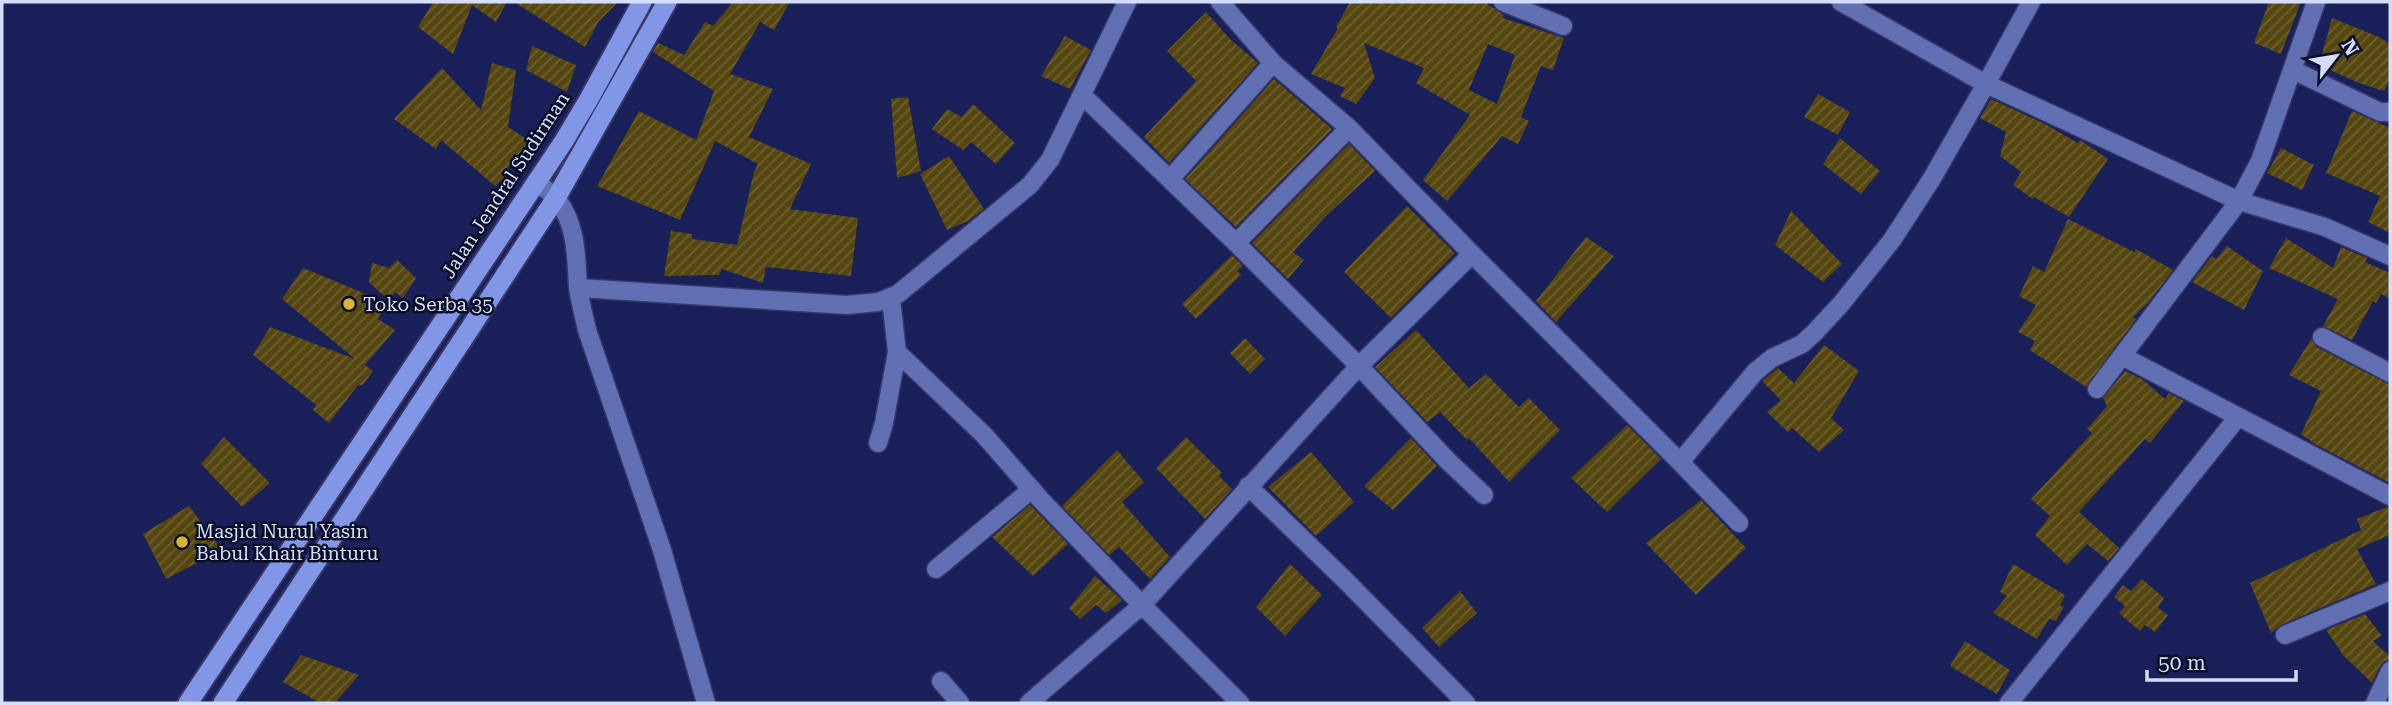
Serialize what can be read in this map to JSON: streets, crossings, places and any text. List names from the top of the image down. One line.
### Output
{"streets":{"highway":["Jalan Jendral Sudirman"]},"places":["Toko Serba 35","Masjid Nurul Yasin Babul Khair Binturu"],"scale_bar":"50 m","north":"top right"}
